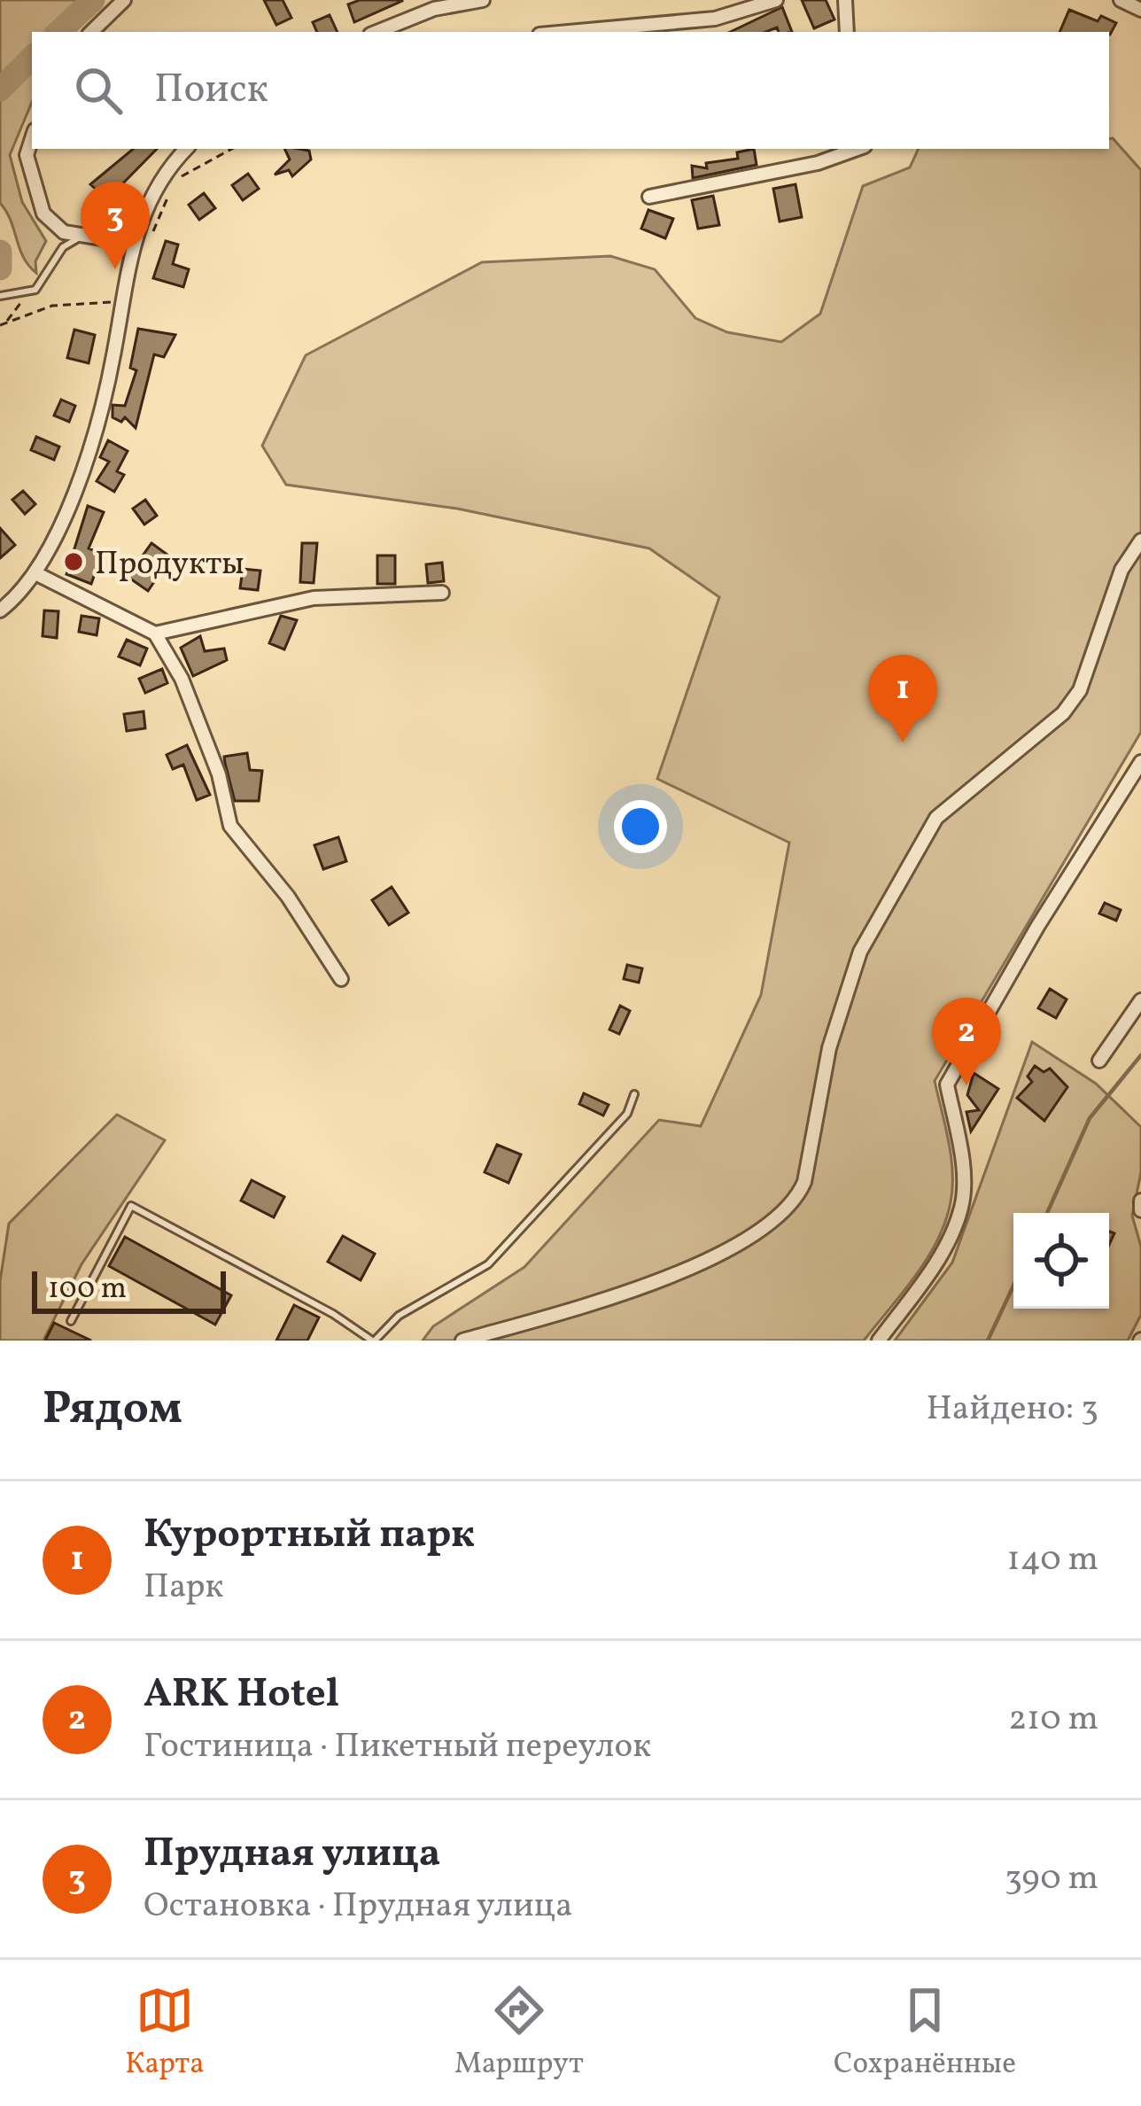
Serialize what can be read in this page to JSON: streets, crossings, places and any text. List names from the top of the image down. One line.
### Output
{"places":["Продукты"],"scale_bar":"100 m","page":{"search":"Поиск","pins":["3","1","2"],"scale":"100 m","heading":["Рядом","Найдено: 3"],"list":[{"mark":"1","name":"Курортный парк","note":"Парк","value":"140 m"},{"mark":"2","name":"ARK Hotel","note":"Гостиница · Пикетный переулок","value":"210 m"},{"mark":"3","name":"Прудная улица","note":"Остановка · Прудная улица","value":"390 m"}],"nav":["Карта","Маршрут","Сохранённые"]}}
